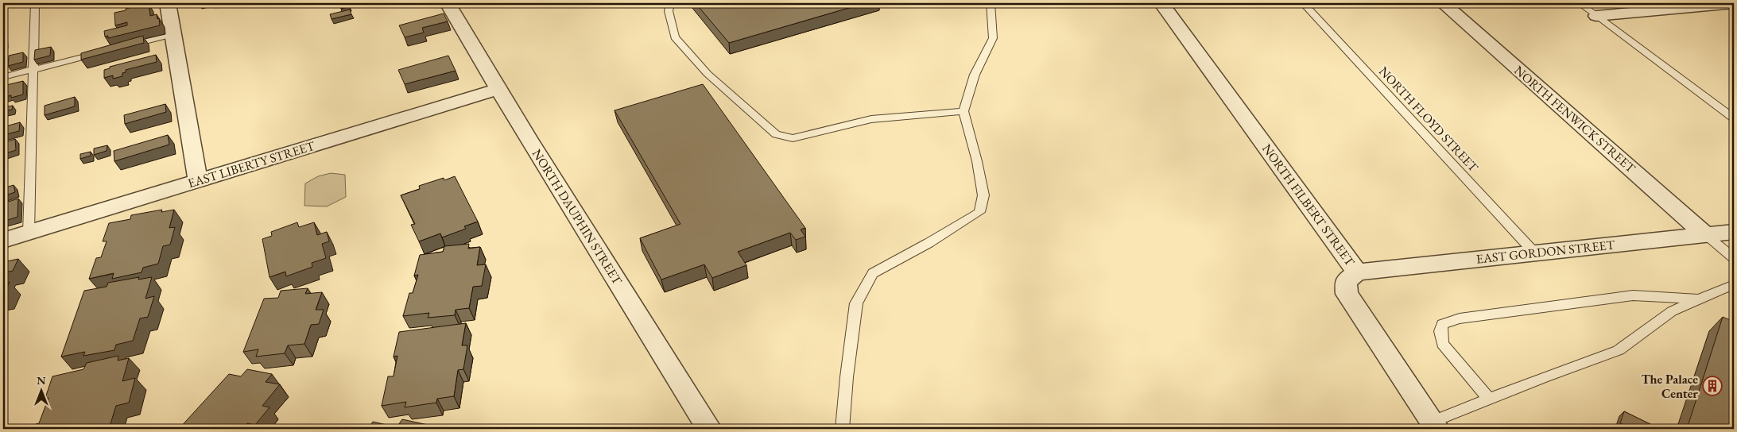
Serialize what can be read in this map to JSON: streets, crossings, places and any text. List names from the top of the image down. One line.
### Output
{"streets":{"street":["NORTH FENWICK STREET","EAST LIBERTY STREET","NORTH FILBERT STREET","NORTH DAUPHIN STREET","EAST GORDON STREET"],"lane":["NORTH FLOYD STREET"]},"crossings":[["NORTH FLOYD STREET","EAST GORDON STREET"],["NORTH FENWICK STREET","EAST GORDON STREET"],["EAST LIBERTY STREET","NORTH DAUPHIN STREET"],["NORTH FILBERT STREET","EAST GORDON STREET"]],"places":{"building":["The Palace Center"]},"north":"top"}
